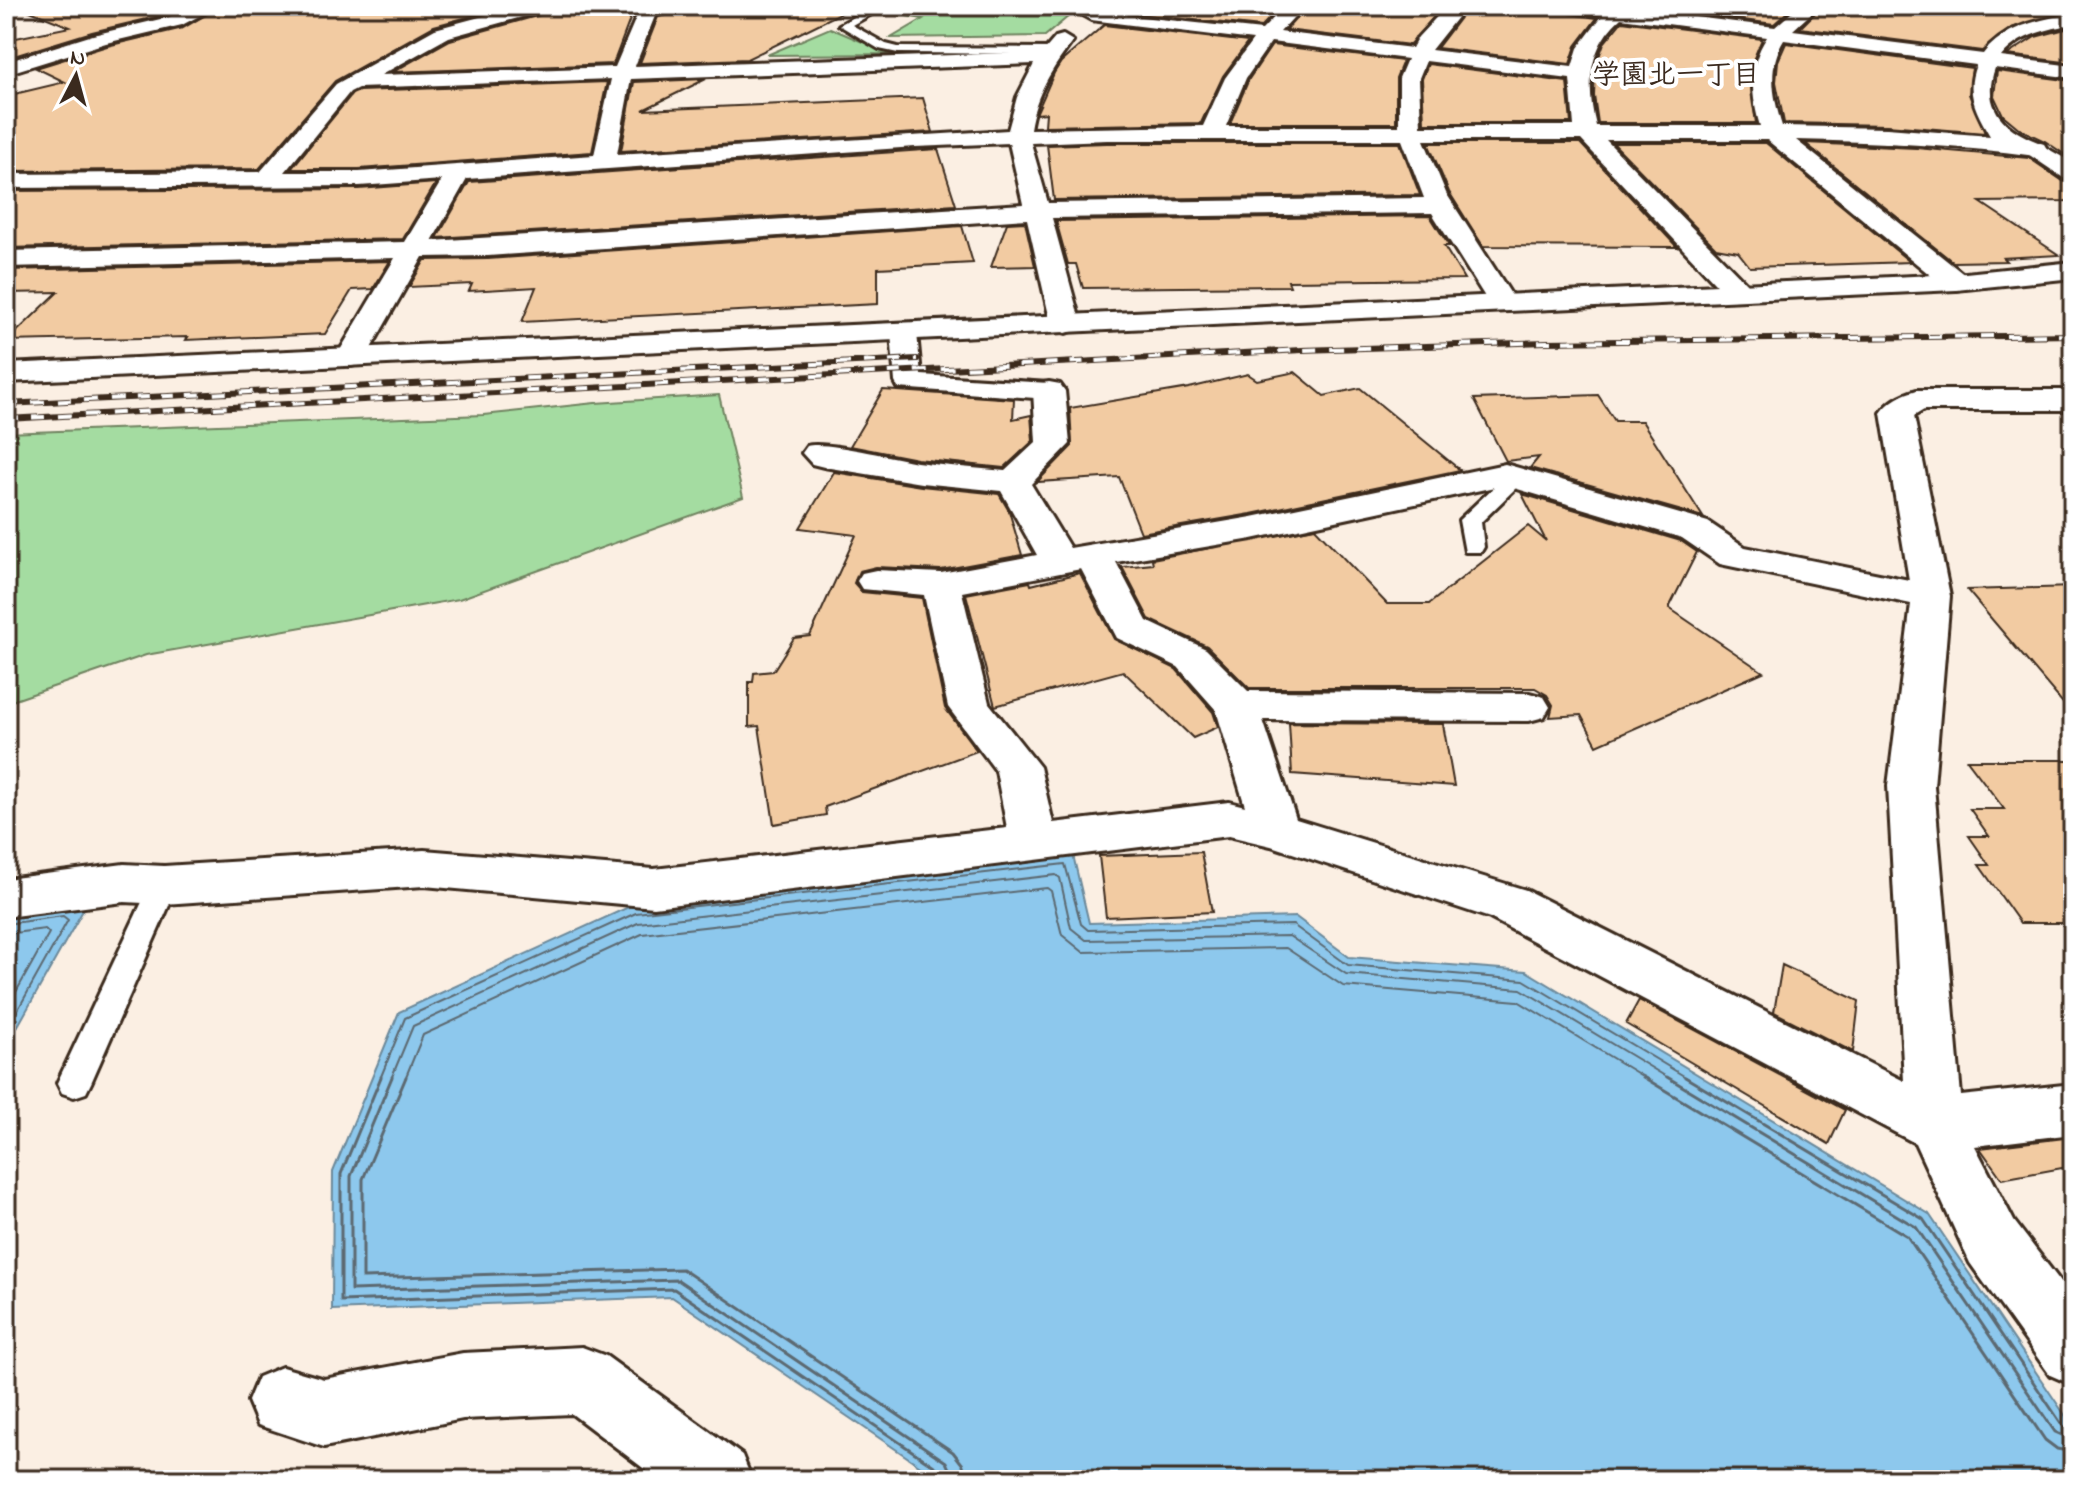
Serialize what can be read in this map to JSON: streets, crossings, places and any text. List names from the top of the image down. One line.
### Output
{"districts":["学園北一丁目"],"north":"top"}
